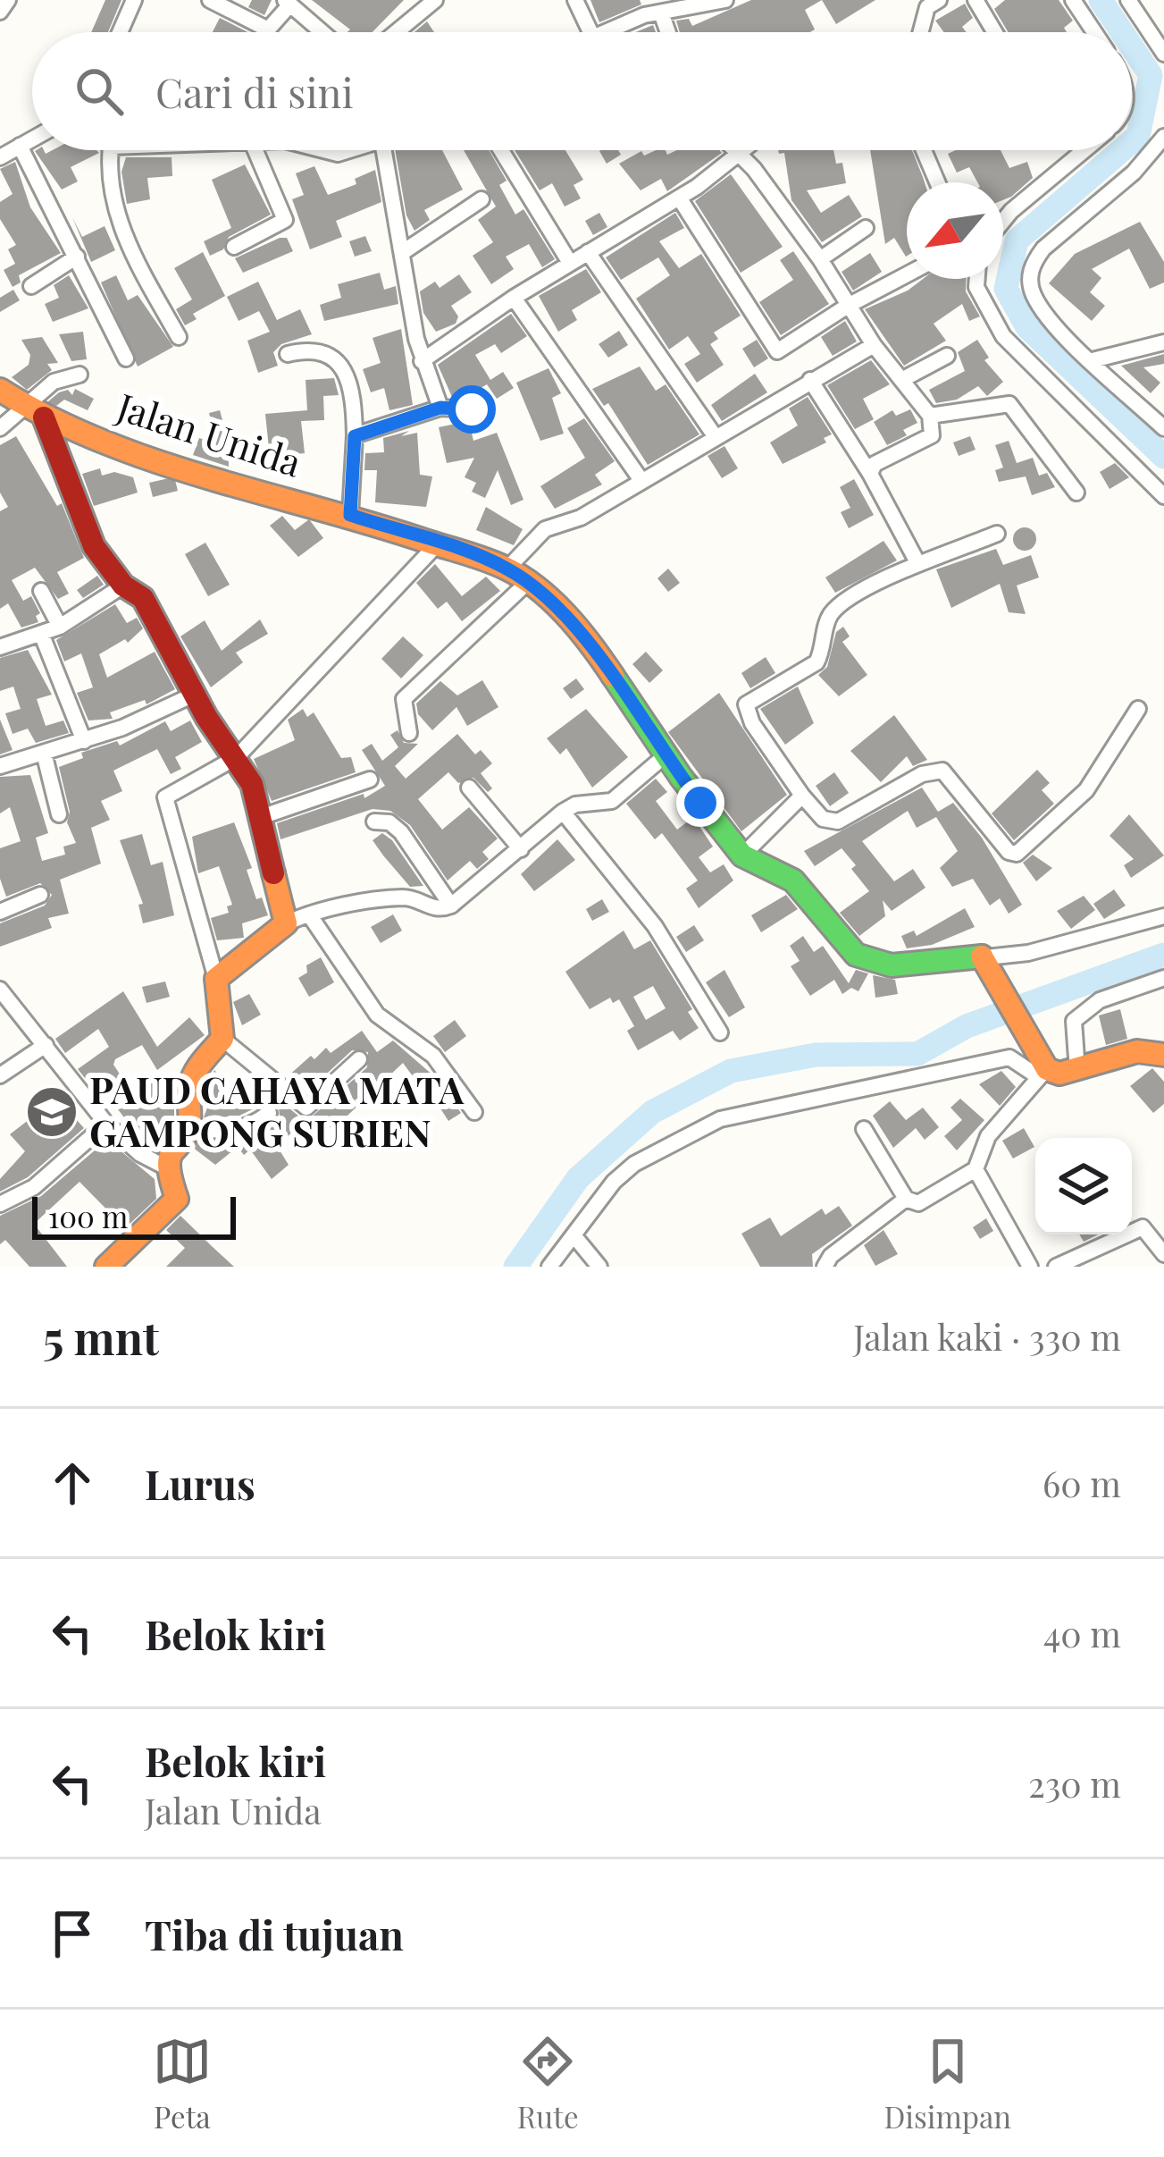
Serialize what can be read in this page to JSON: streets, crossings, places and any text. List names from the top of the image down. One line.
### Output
{"streets":{"street":["Jalan Unida"]},"places":{"school or university":["PAUD CAHAYA MATA GAMPONG SURIEN"]},"scale_bar":"100 m","north":"bottom left","page":{"search":"Cari di sini","scale":"100 m","heading":["5 mnt","Jalan kaki · 330 m"],"list":[["Lurus","60 m"],["Belok kiri","40 m"],["Belok kiri","Jalan Unida","230 m"],"Tiba di tujuan"],"nav":["Peta","Rute","Disimpan"]}}
